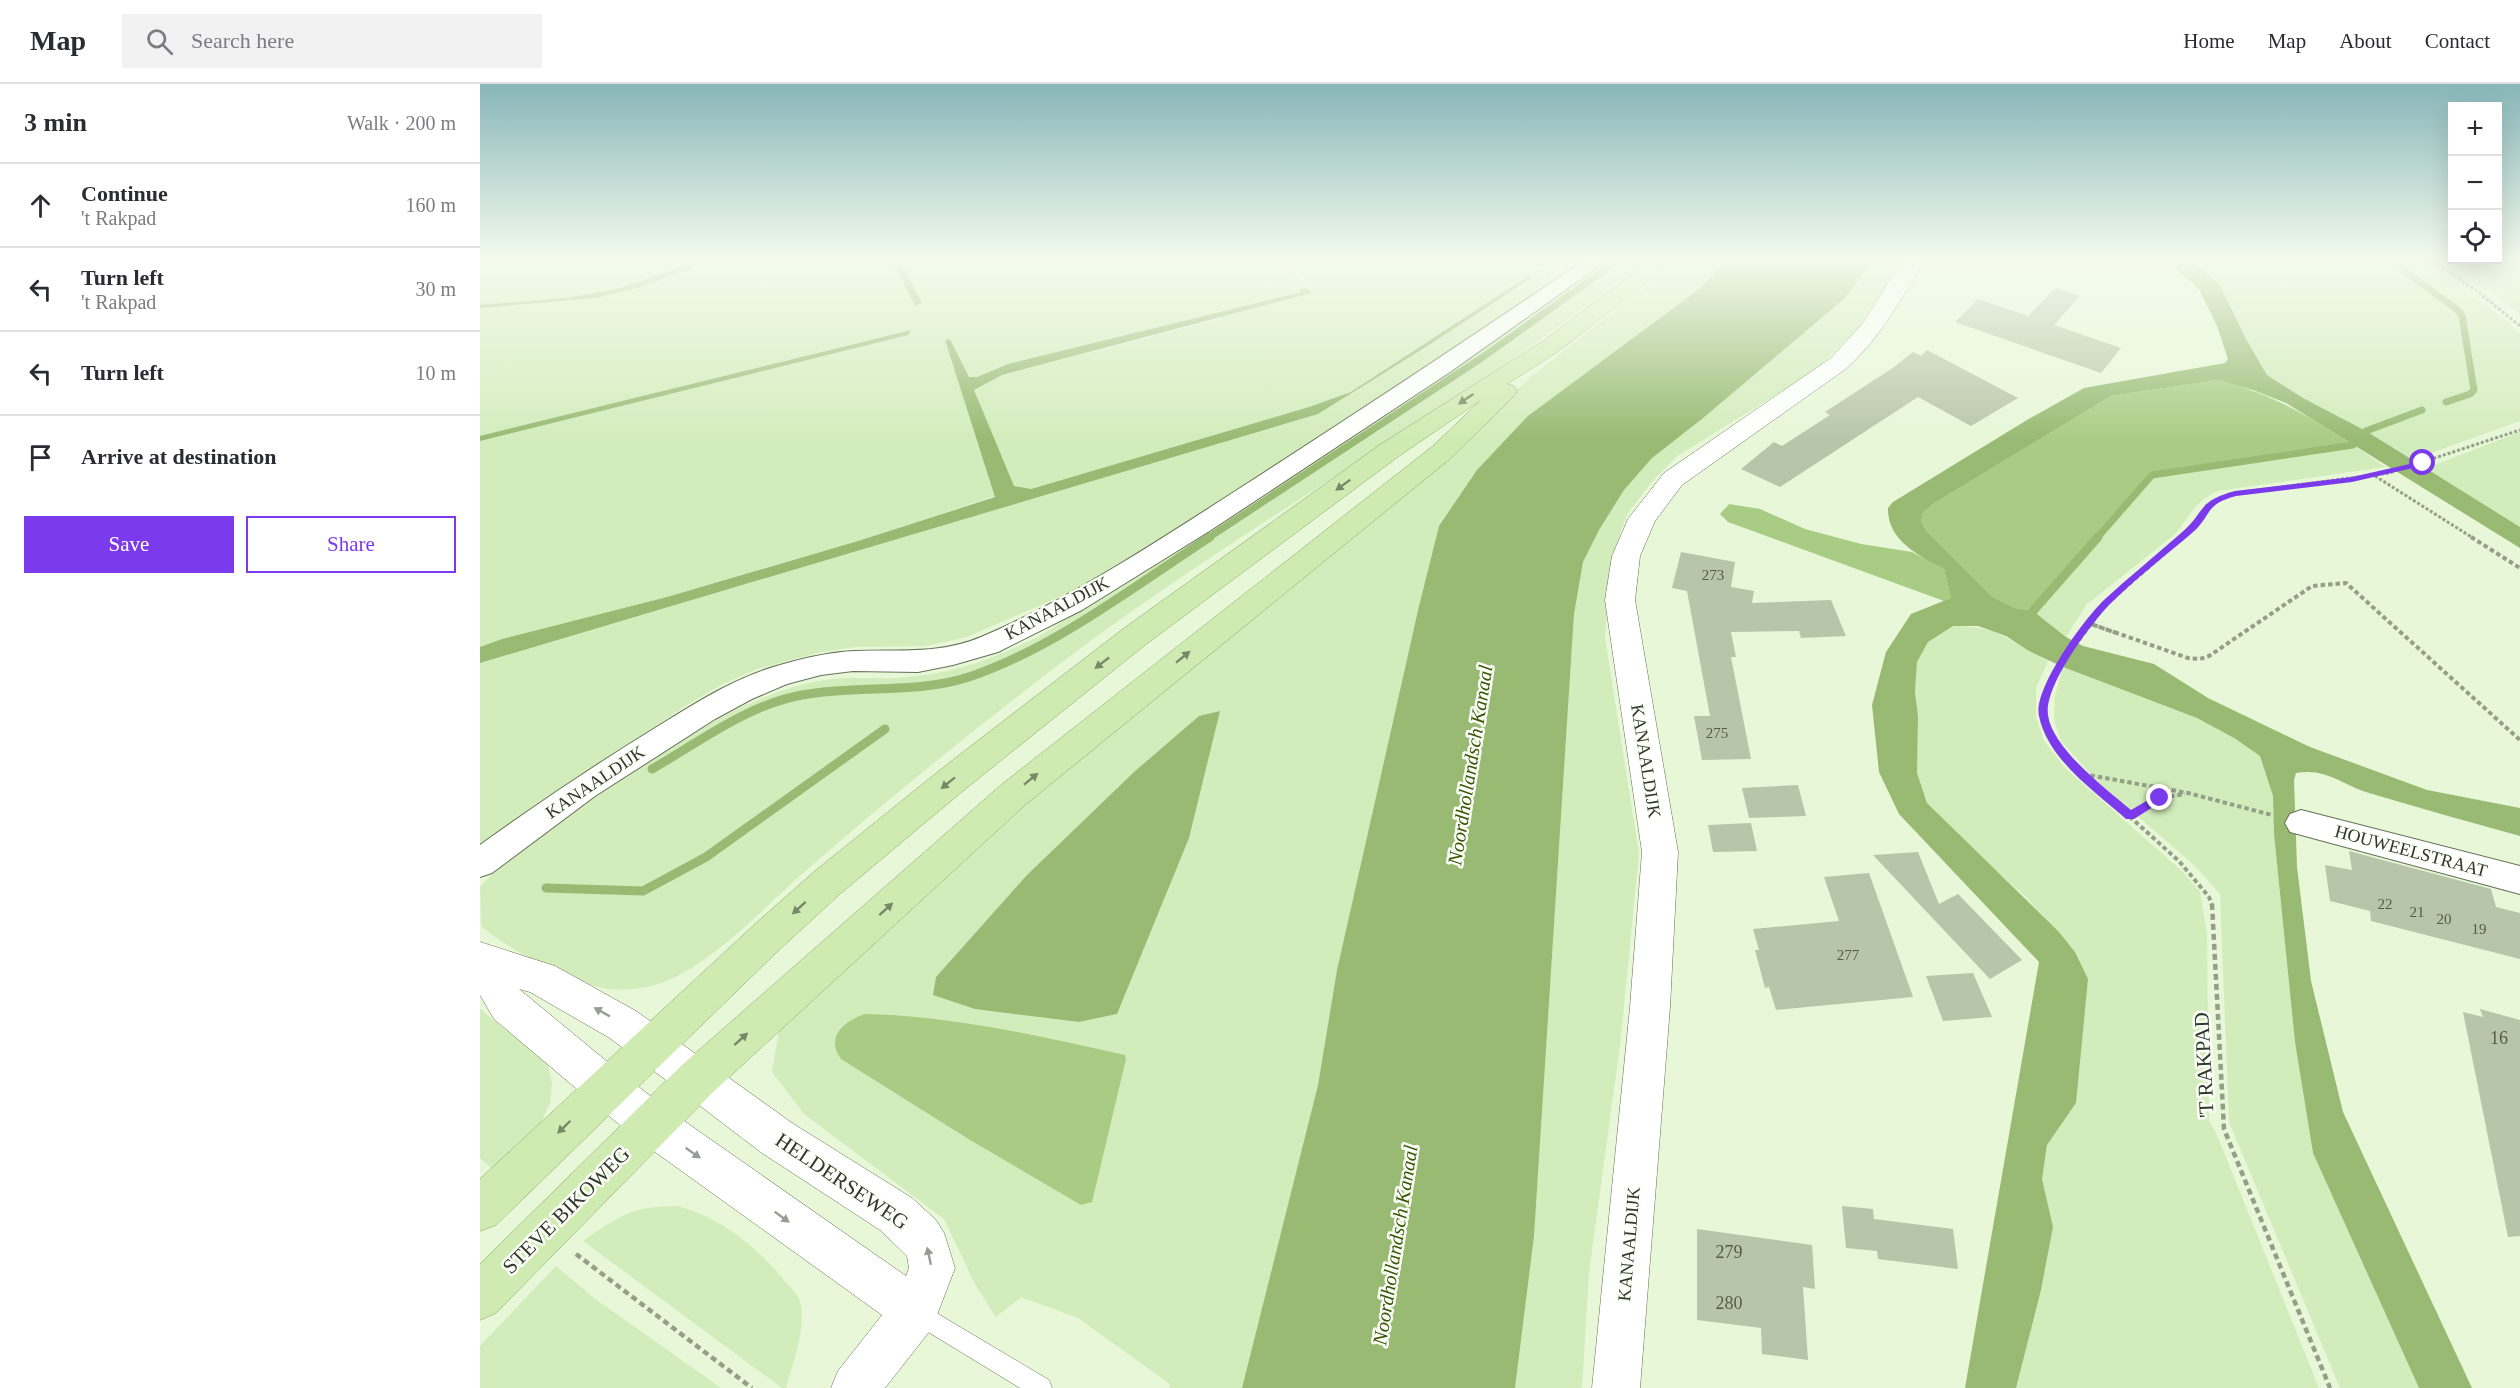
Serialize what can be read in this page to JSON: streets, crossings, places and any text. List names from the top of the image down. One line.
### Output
{"streets":{"main road":["STEVE BIKOWEG"],"street":["KANAALDIJK","HOUWEELSTRAAT","HELDERSEWEG"],"path":["'T RAKPAD"]},"crossings":[["HELDERSEWEG","STEVE BIKOWEG"]],"water":["Noordhollandsch Kanaal"],"house_numbers":["273","275","22","21","20","19","277","16","279","280"],"page":{"header":"Map","search":"Search here","nav":["Home","Map","About","Contact"],"heading":["3 min","Walk · 200 m"],"map_buttons":["+","−"],"list":[["Continue","'t Rakpad","160 m"],["Turn left","'t Rakpad","30 m"],["Turn left","10 m"],"Arrive at destination"],"buttons":["Save","Share"]}}
